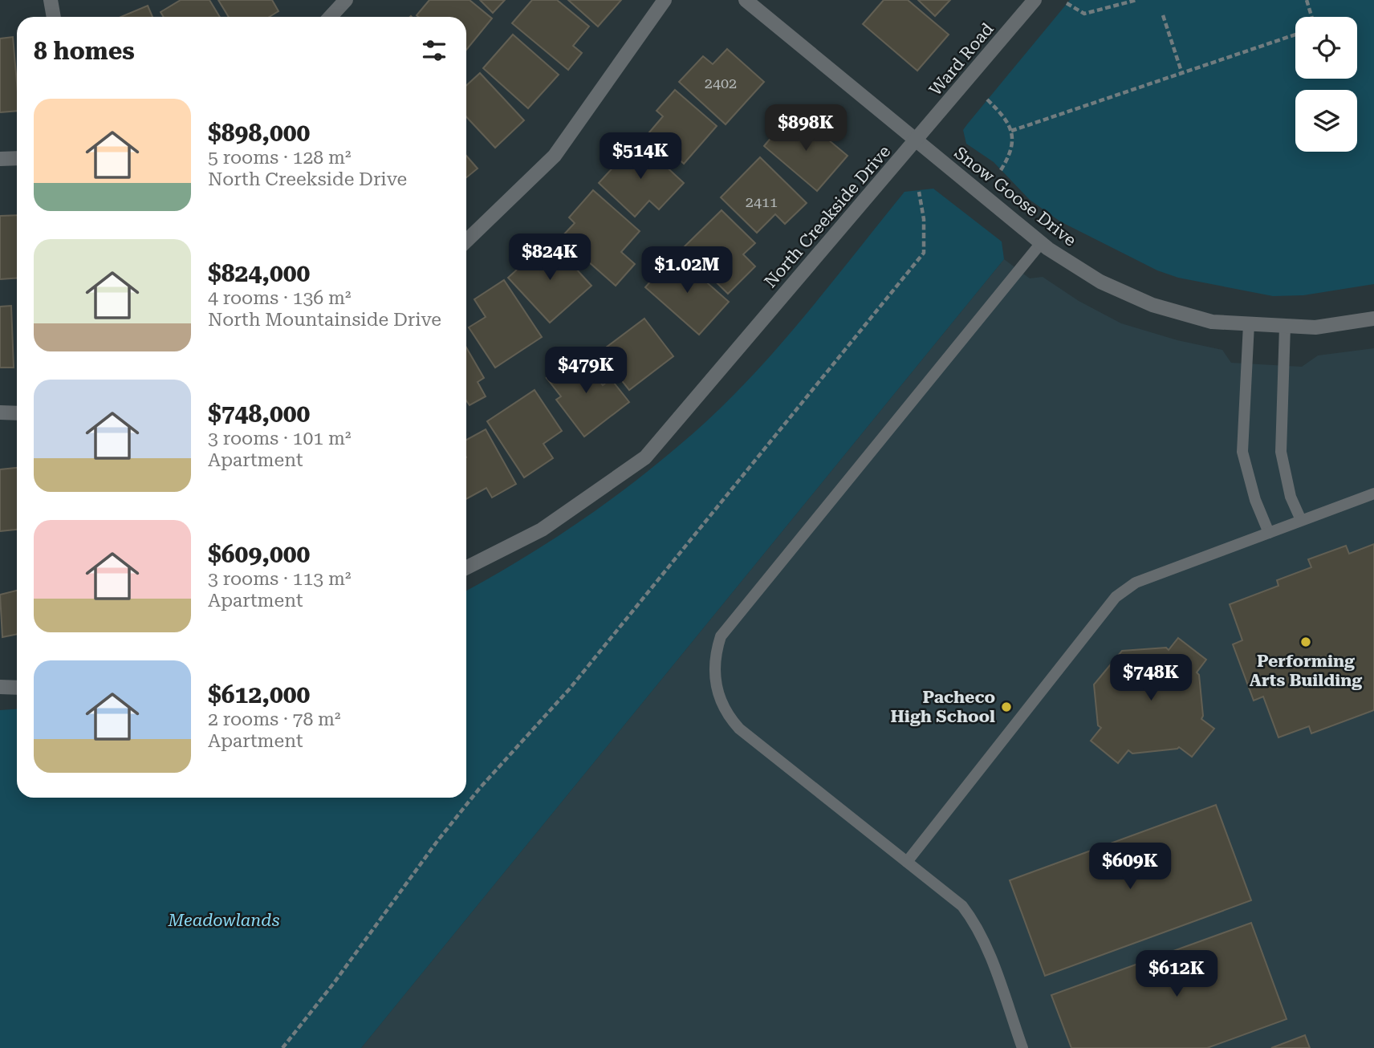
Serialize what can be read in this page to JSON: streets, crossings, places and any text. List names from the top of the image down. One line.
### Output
{"streets":{"street":["Ward Road","Snow Goose Drive","North Creekside Drive"]},"crossings":[["Ward Road","Snow Goose Drive"],["Ward Road","North Creekside Drive"],["Snow Goose Drive","North Creekside Drive"]],"parks":["Meadowlands"],"places":["Performing Arts Building","Pacheco High School"],"house_numbers":["2402","2411"],"page":{"heading":"8 homes","list":[{"name":"$898,000","note":"5 rooms · 128 m² · North Creekside Drive"},{"name":"$824,000","note":"4 rooms · 136 m² · North Mountainside Drive"},{"name":"$748,000","note":"3 rooms · 101 m² · Apartment"},{"name":"$609,000","note":"3 rooms · 113 m² · Apartment"},{"name":"$612,000","note":"2 rooms · 78 m² · Apartment"}],"price":["$898K","$514K","$824K","$1.02M","$479K","$748K","$609K","$612K"]}}
